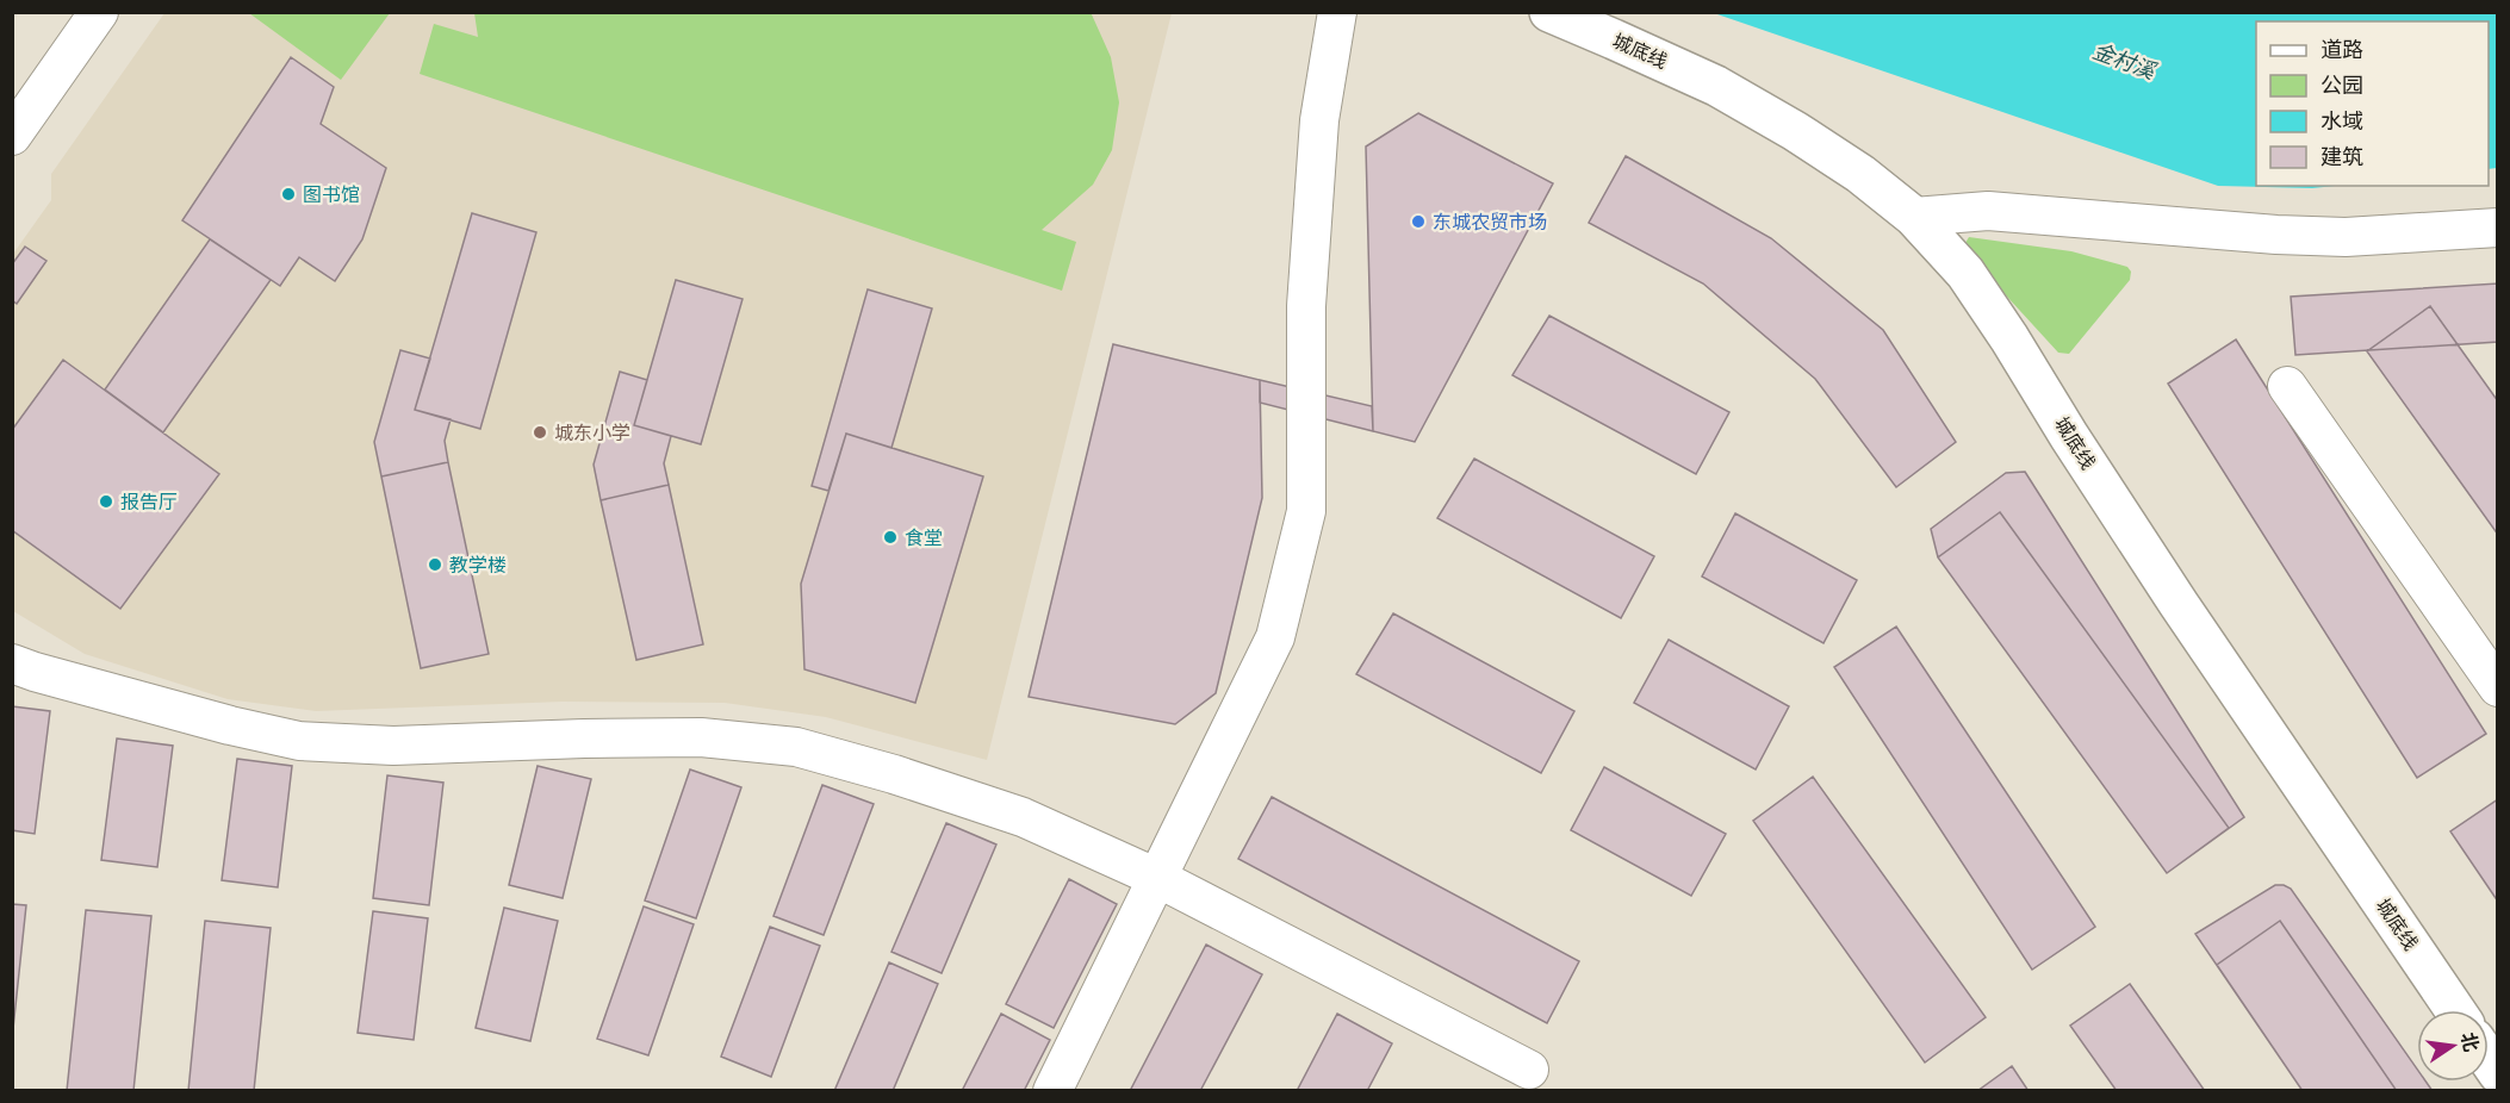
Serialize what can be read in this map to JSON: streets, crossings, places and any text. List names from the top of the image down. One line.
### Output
{"streets":{"main road":["城底线"]},"water":["金村溪"],"places":["图书馆","东城农贸市场","城东小学","报告厅","食堂","教学楼"],"legend":["道路","公园","水域","建筑"],"north":"right"}
